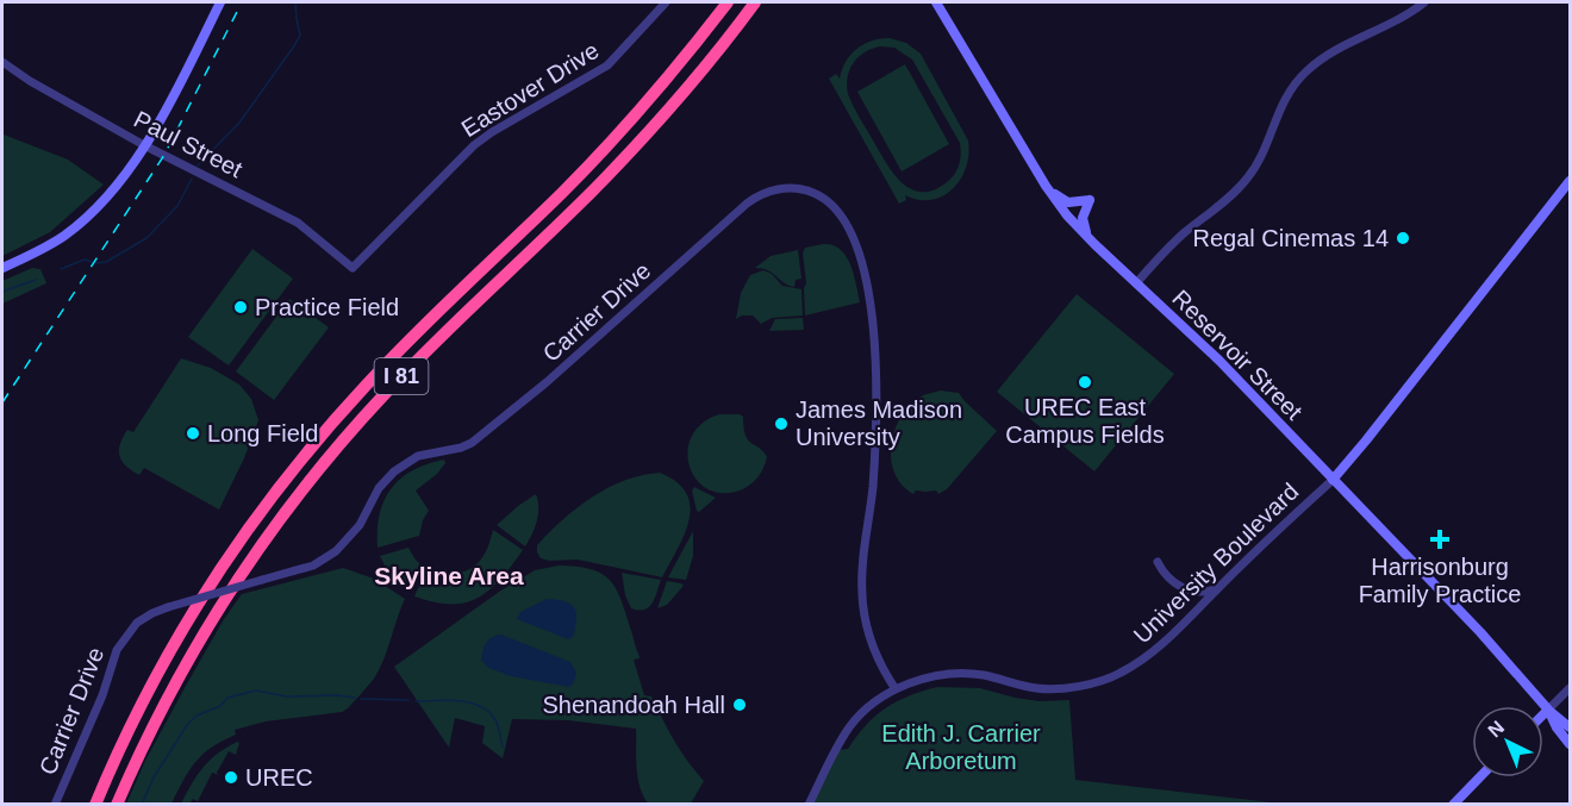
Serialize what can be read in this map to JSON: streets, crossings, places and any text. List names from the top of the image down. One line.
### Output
{"streets":{"highway":["I 81"],"main road":["Reservoir Street","University Boulevard"],"street":["Eastover Drive","Paul Street","Carrier Drive"]},"crossings":[["Eastover Drive","Paul Street"],["Carrier Drive","University Boulevard"],["Reservoir Street","University Boulevard"]],"districts":["Skyline Area"],"parks":["Edith J. Carrier Arboretum"],"places":{"other":["Regal Cinemas 14","Practice Field","UREC East Campus Fields","James Madison University","Long Field","Shenandoah Hall","UREC"],"health":["Harrisonburg Family Practice"]},"north":"top left"}
